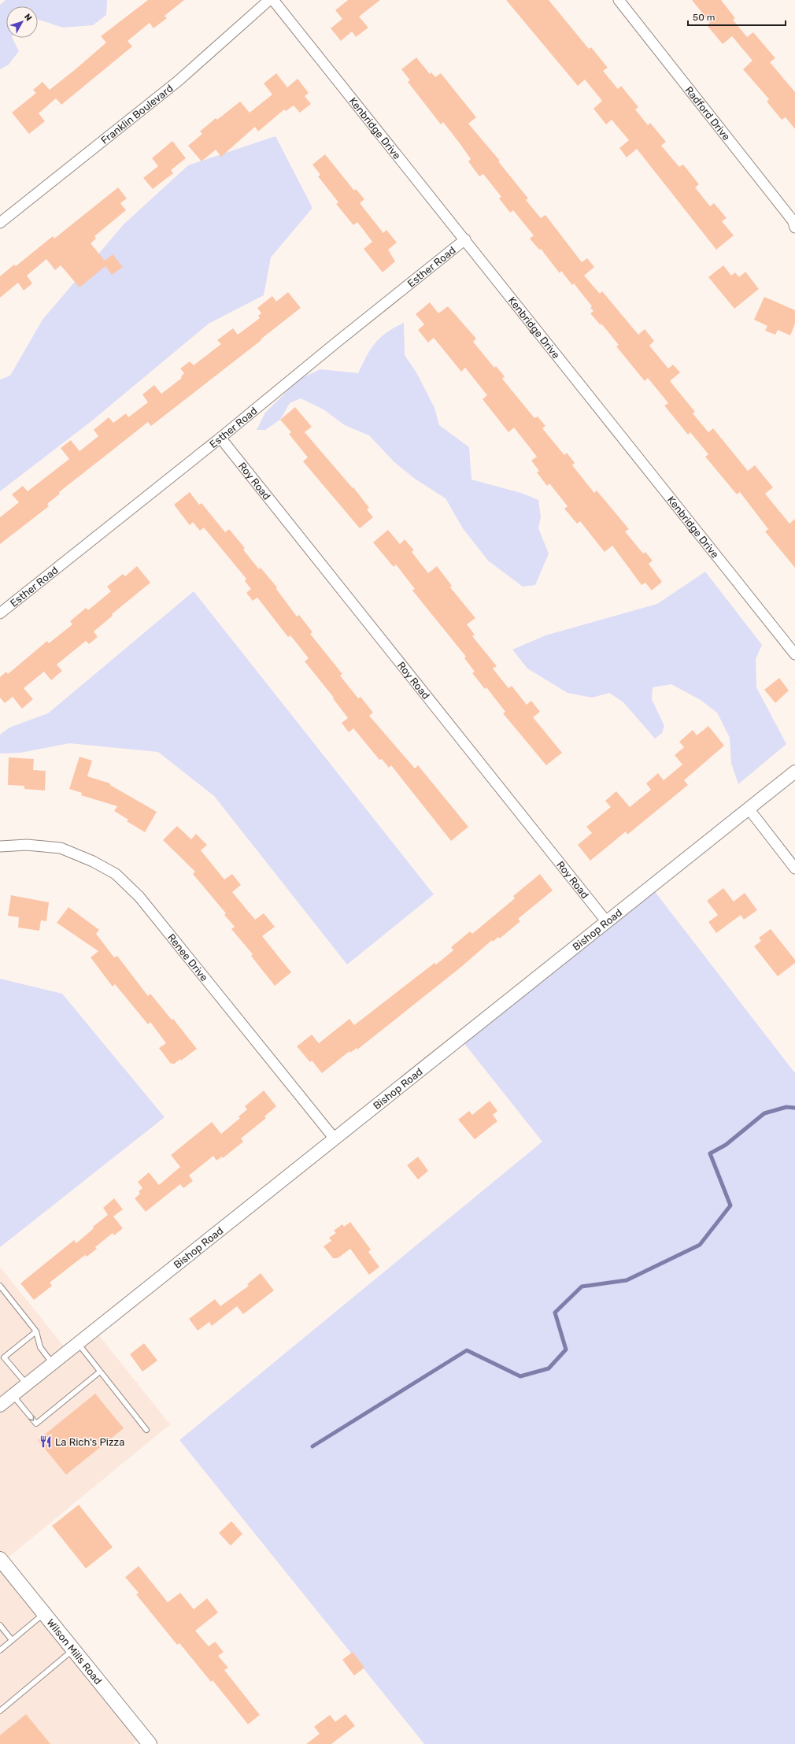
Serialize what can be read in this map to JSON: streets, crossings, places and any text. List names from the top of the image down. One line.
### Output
{"streets":{"main road":["Wilson Mills Road"],"street":["Radford Drive","Franklin Boulevard","Kenbridge Drive","Esther Road","Roy Road","Bishop Road","Renee Drive"]},"crossings":[["Kenbridge Drive","Esther Road"],["Esther Road","Roy Road"],["Roy Road","Bishop Road"],["Bishop Road","Renee Drive"]],"places":{"restaurant":["La Rich's Pizza"]},"scale_bar":"50 m","north":"top right"}
